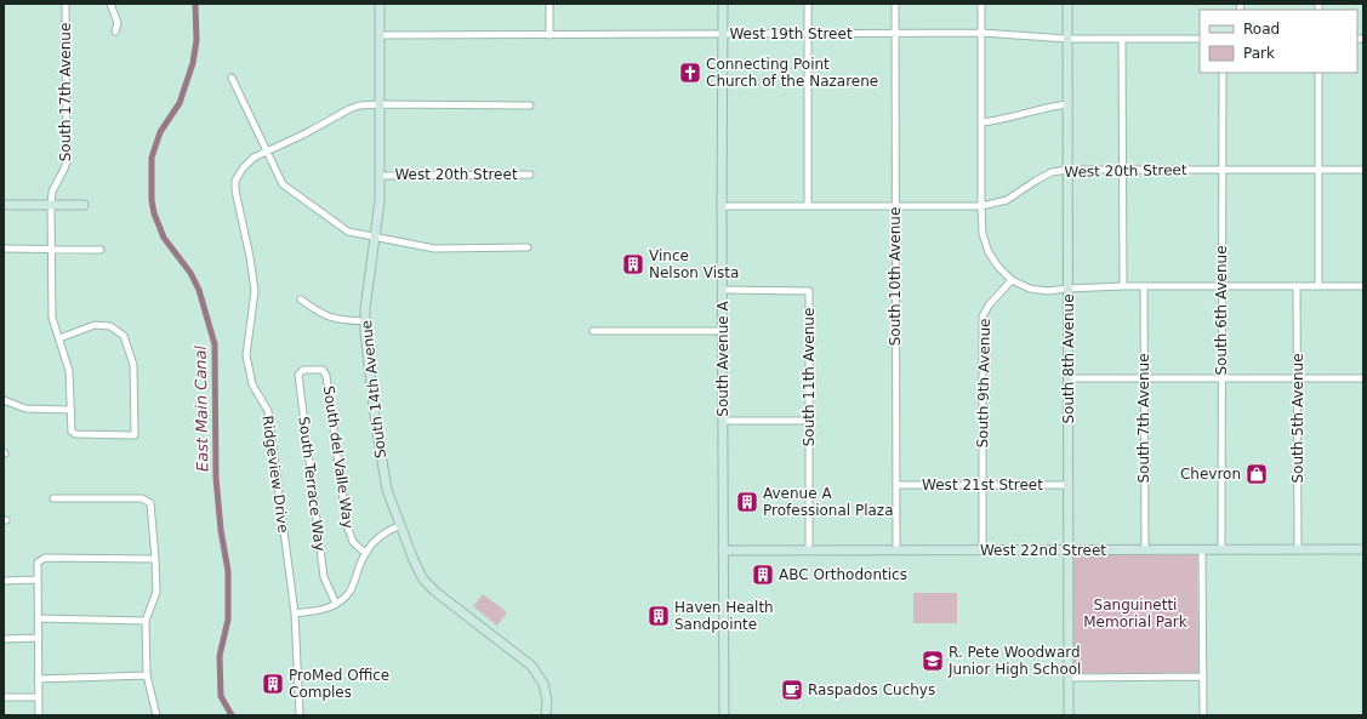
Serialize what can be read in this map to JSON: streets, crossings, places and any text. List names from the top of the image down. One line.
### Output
{"streets":{"street":["West 19th Street","South 17th Avenue","West 20th Street","South 10th Avenue","South 6th Avenue","South Avenue A","South 8th Avenue","South 11th Avenue","South 9th Avenue","South 14th Avenue","South 7th Avenue","South 5th Avenue","South del Valle Way","Ridgeview Drive","South Terrace Way","West 21st Street","West 22nd Street"]},"crossings":[["West 19th Street","South 10th Avenue"],["West 19th Street","South Avenue A"],["West 19th Street","South 8th Avenue"],["West 19th Street","South 14th Avenue"],["West 20th Street","South 10th Avenue"],["West 20th Street","South 6th Avenue"],["West 20th Street","South Avenue A"],["West 20th Street","South 8th Avenue"],["West 20th Street","South 14th Avenue"],["South 10th Avenue","West 21st Street"],["South 10th Avenue","West 22nd Street"],["South 6th Avenue","West 22nd Street"],["South Avenue A","South 11th Avenue"],["South Avenue A","West 22nd Street"],["South 8th Avenue","West 21st Street"],["South 8th Avenue","West 22nd Street"],["South 11th Avenue","West 22nd Street"],["South 9th Avenue","West 21st Street"],["South 9th Avenue","West 22nd Street"],["South 14th Avenue","Ridgeview Drive"],["South 7th Avenue","West 22nd Street"],["South 5th Avenue","West 22nd Street"],["South del Valle Way","South Terrace Way"]],"water":["East Main Canal"],"parks":["Sanguinetti Memorial Park"],"places":{"church":["Connecting Point Church of the Nazarene"],"building":["Vince Nelson Vista","Avenue A Professional Plaza","ABC Orthodontics","Haven Health Sandpointe","ProMed Office Comples"],"shop":["Chevron"],"school or university":["R. Pete Woodward Junior High School"],"cafe":["Raspados Cuchys"]},"legend":["Road","Park"]}
